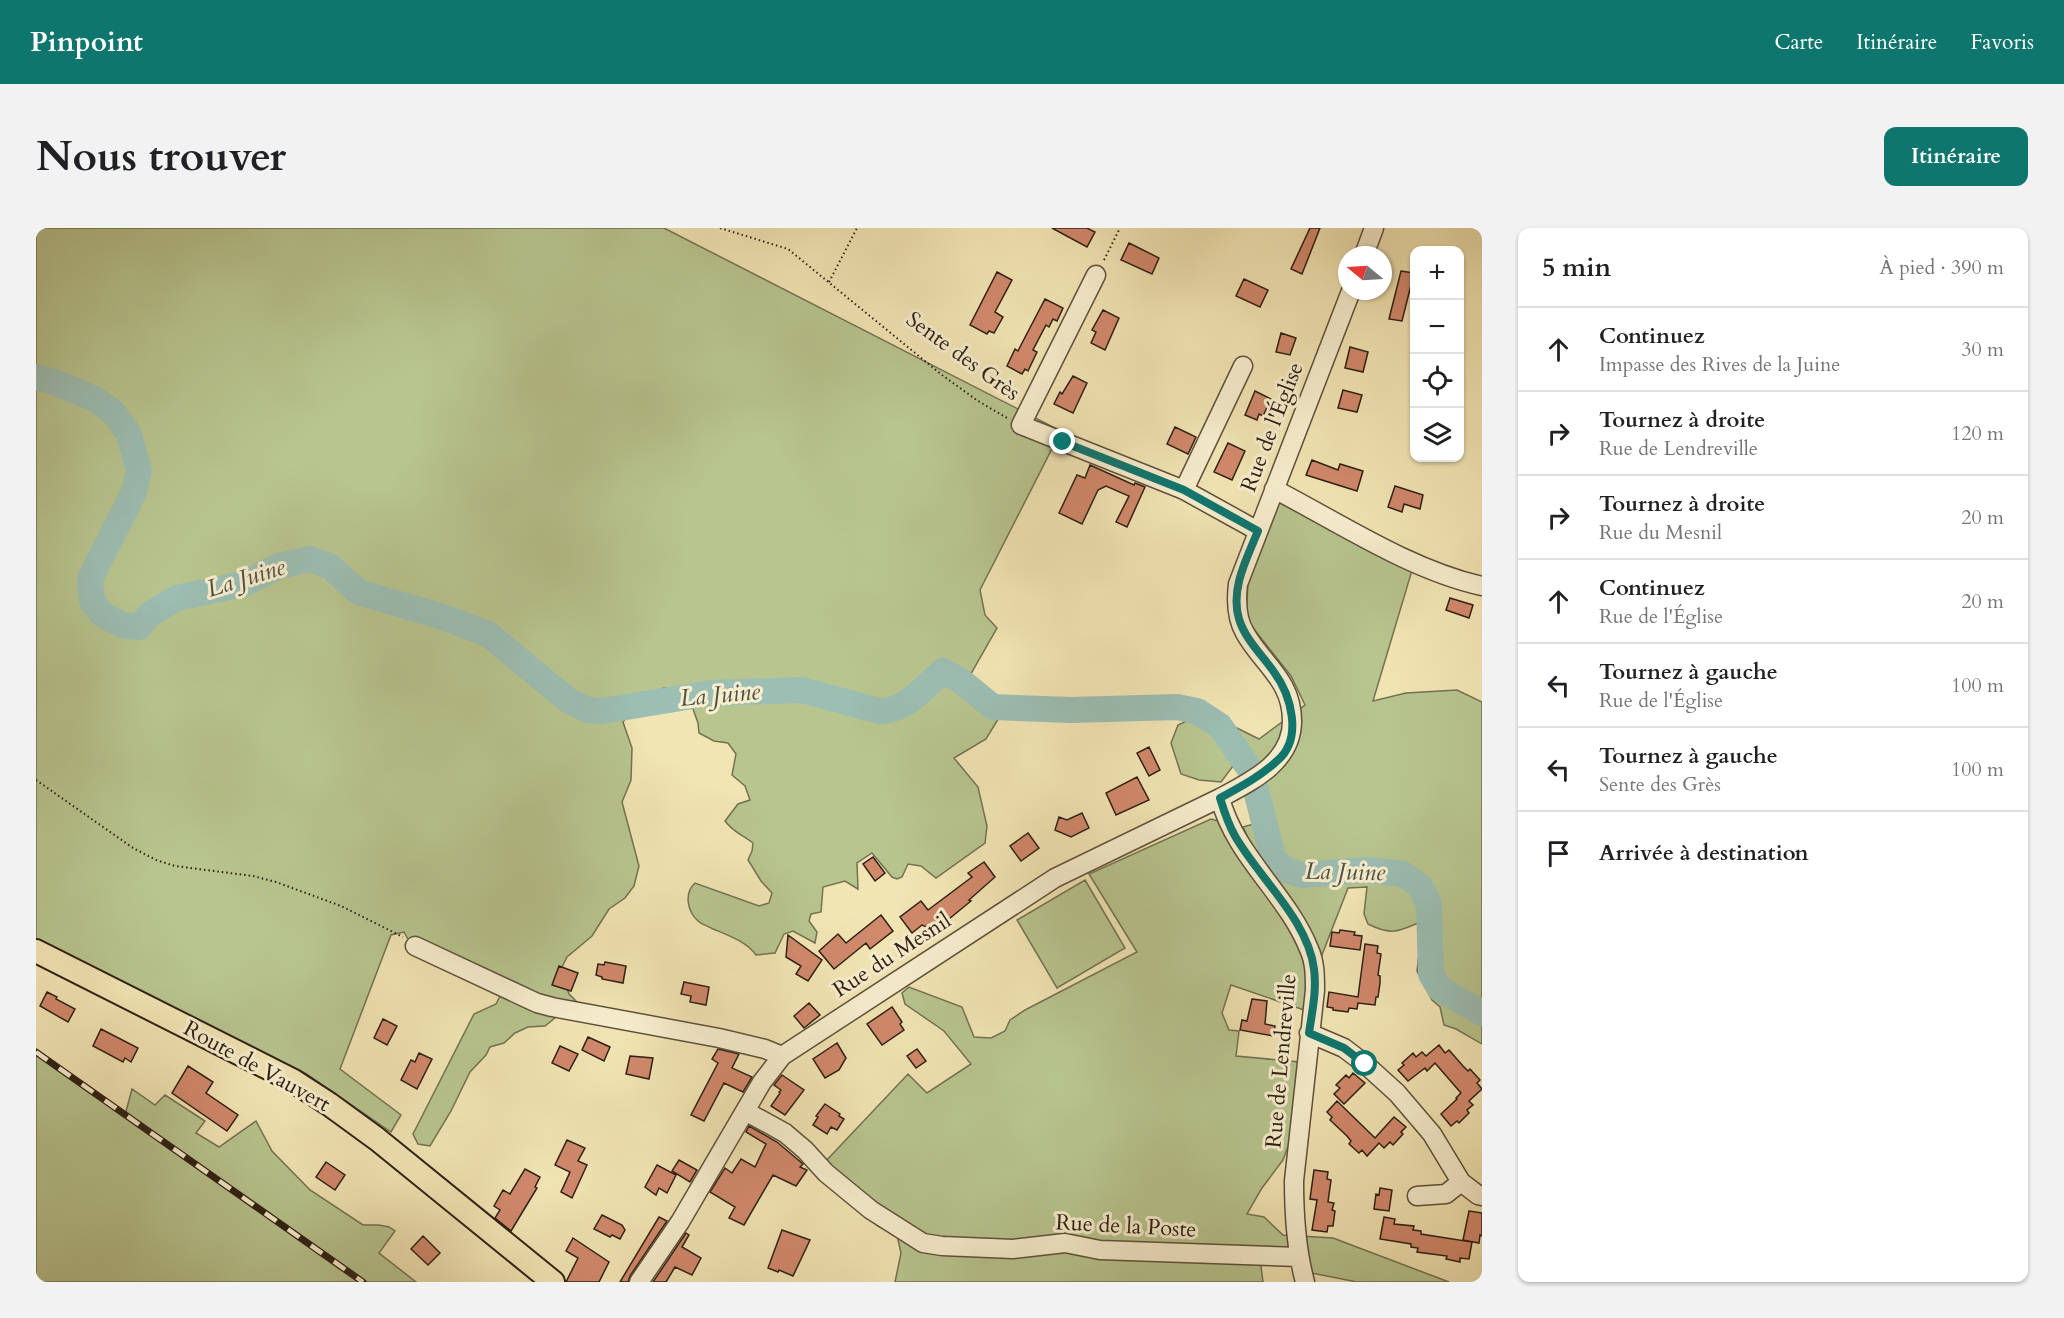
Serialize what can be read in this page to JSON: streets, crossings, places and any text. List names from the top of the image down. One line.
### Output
{"streets":{"main road":["Route de Vauvert"],"street":["Sente des Grès","Rue de l'Église","Rue du Mesnil","Rue de Lendreville","Rue de la Poste"]},"crossings":[["Sente des Grès","Rue de l'Église"],["Rue de l'Église","Rue du Mesnil"],["Rue du Mesnil","Rue de Lendreville"],["Rue du Mesnil","Rue de la Poste"],["Rue de Lendreville","Rue de la Poste"]],"water":["La Juine"],"north":"left","page":{"header":"Pinpoint","nav":["Carte","Itinéraire","Favoris"],"buttons":"Itinéraire","title":"Nous trouver","heading":["5 min","À pied · 390 m"],"map_buttons":["+","−"],"list":[["Continuez","Impasse des Rives de la Juine","30 m"],["Tournez à droite","Rue de Lendreville","120 m"],["Tournez à droite","Rue du Mesnil","20 m"],["Continuez","Rue de l'Église","20 m"],["Tournez à gauche","Rue de l'Église","100 m"],["Tournez à gauche","Sente des Grès","100 m"],"Arrivée à destination"]}}
